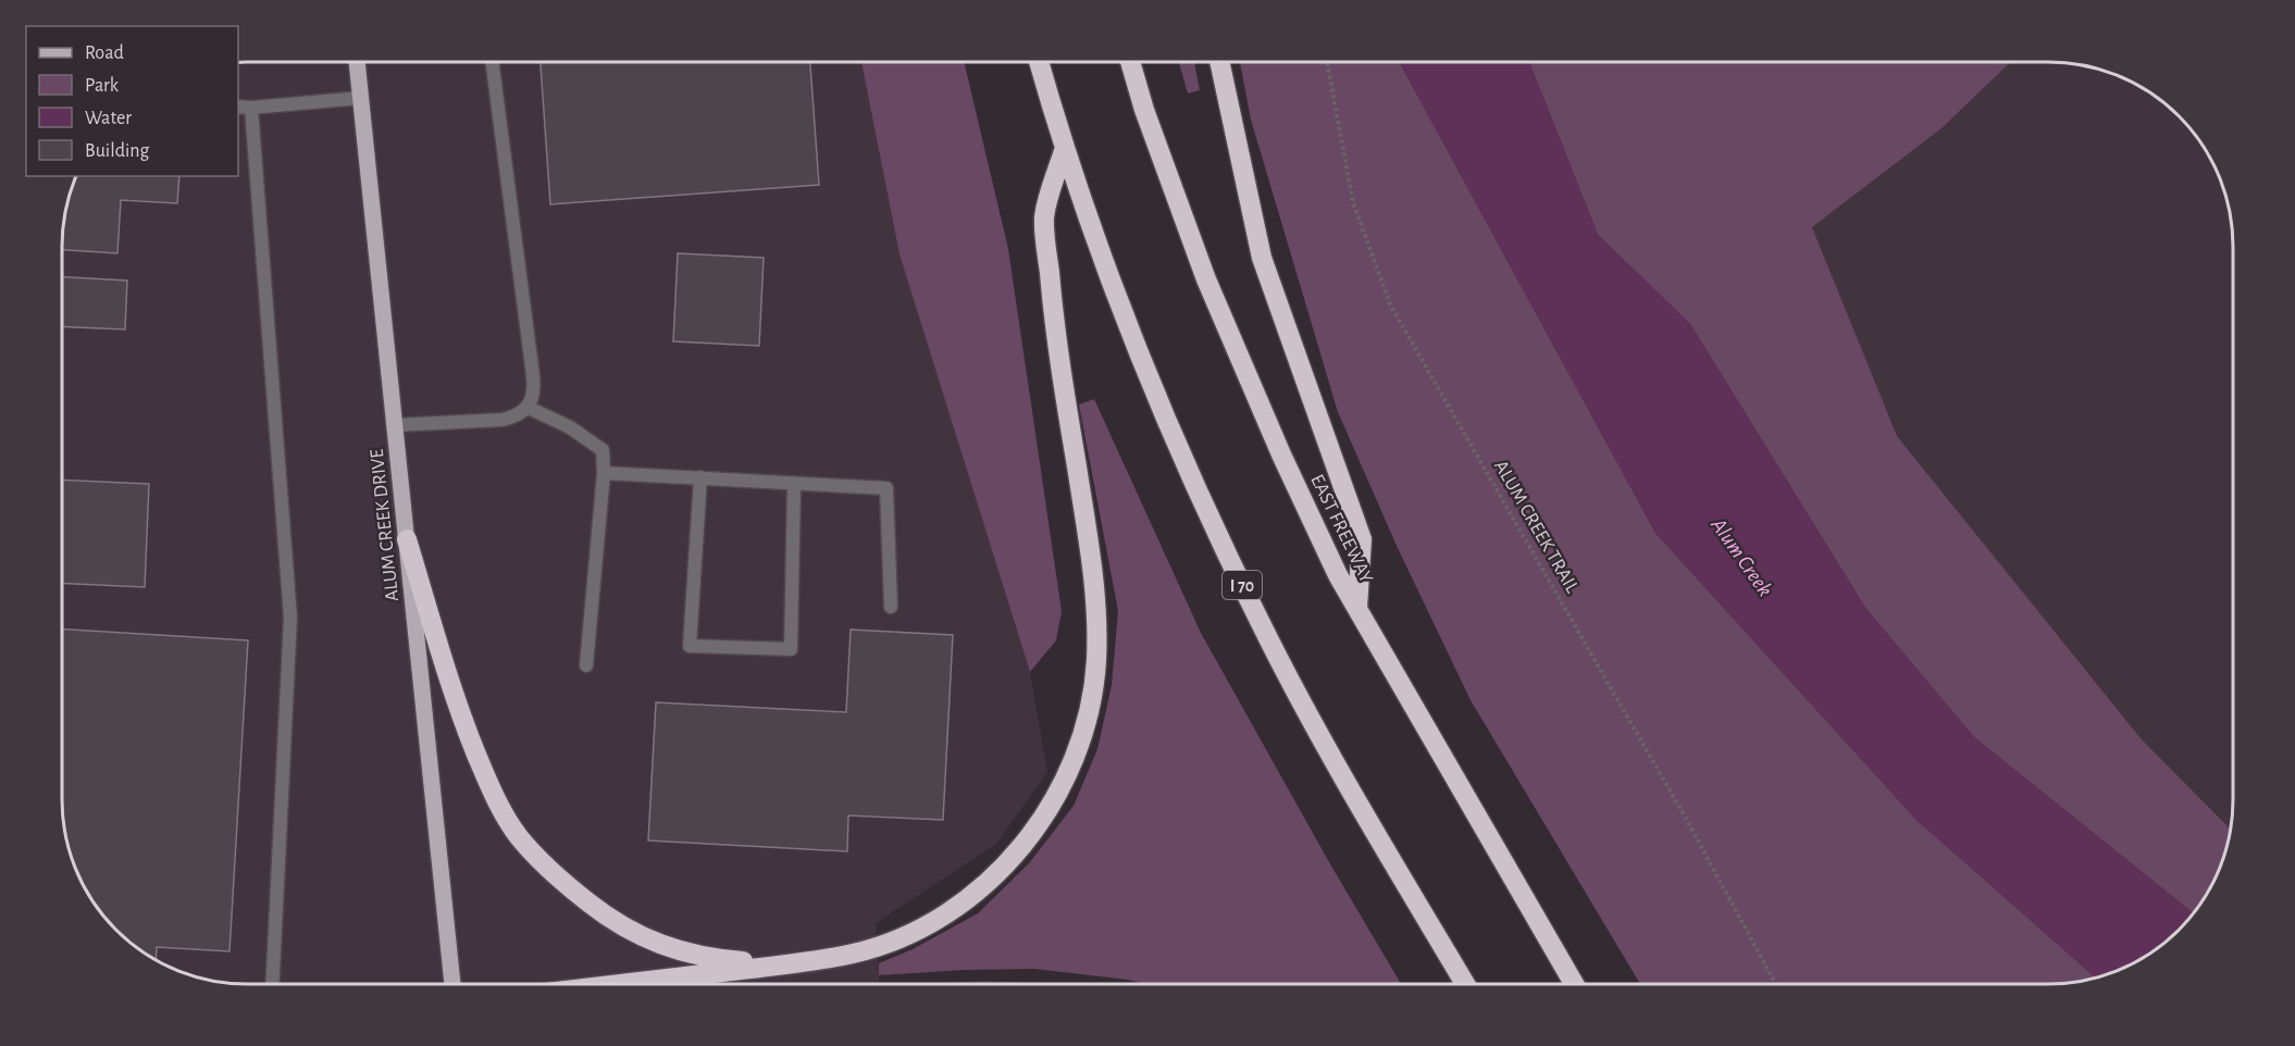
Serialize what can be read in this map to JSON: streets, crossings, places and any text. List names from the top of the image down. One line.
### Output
{"streets":{"highway":["EAST FREEWAY","I 70"],"main road":["ALUM CREEK DRIVE"],"path":["ALUM CREEK TRAIL"]},"water":["Alum Creek"],"legend":["Road","Park","Water","Building"]}
